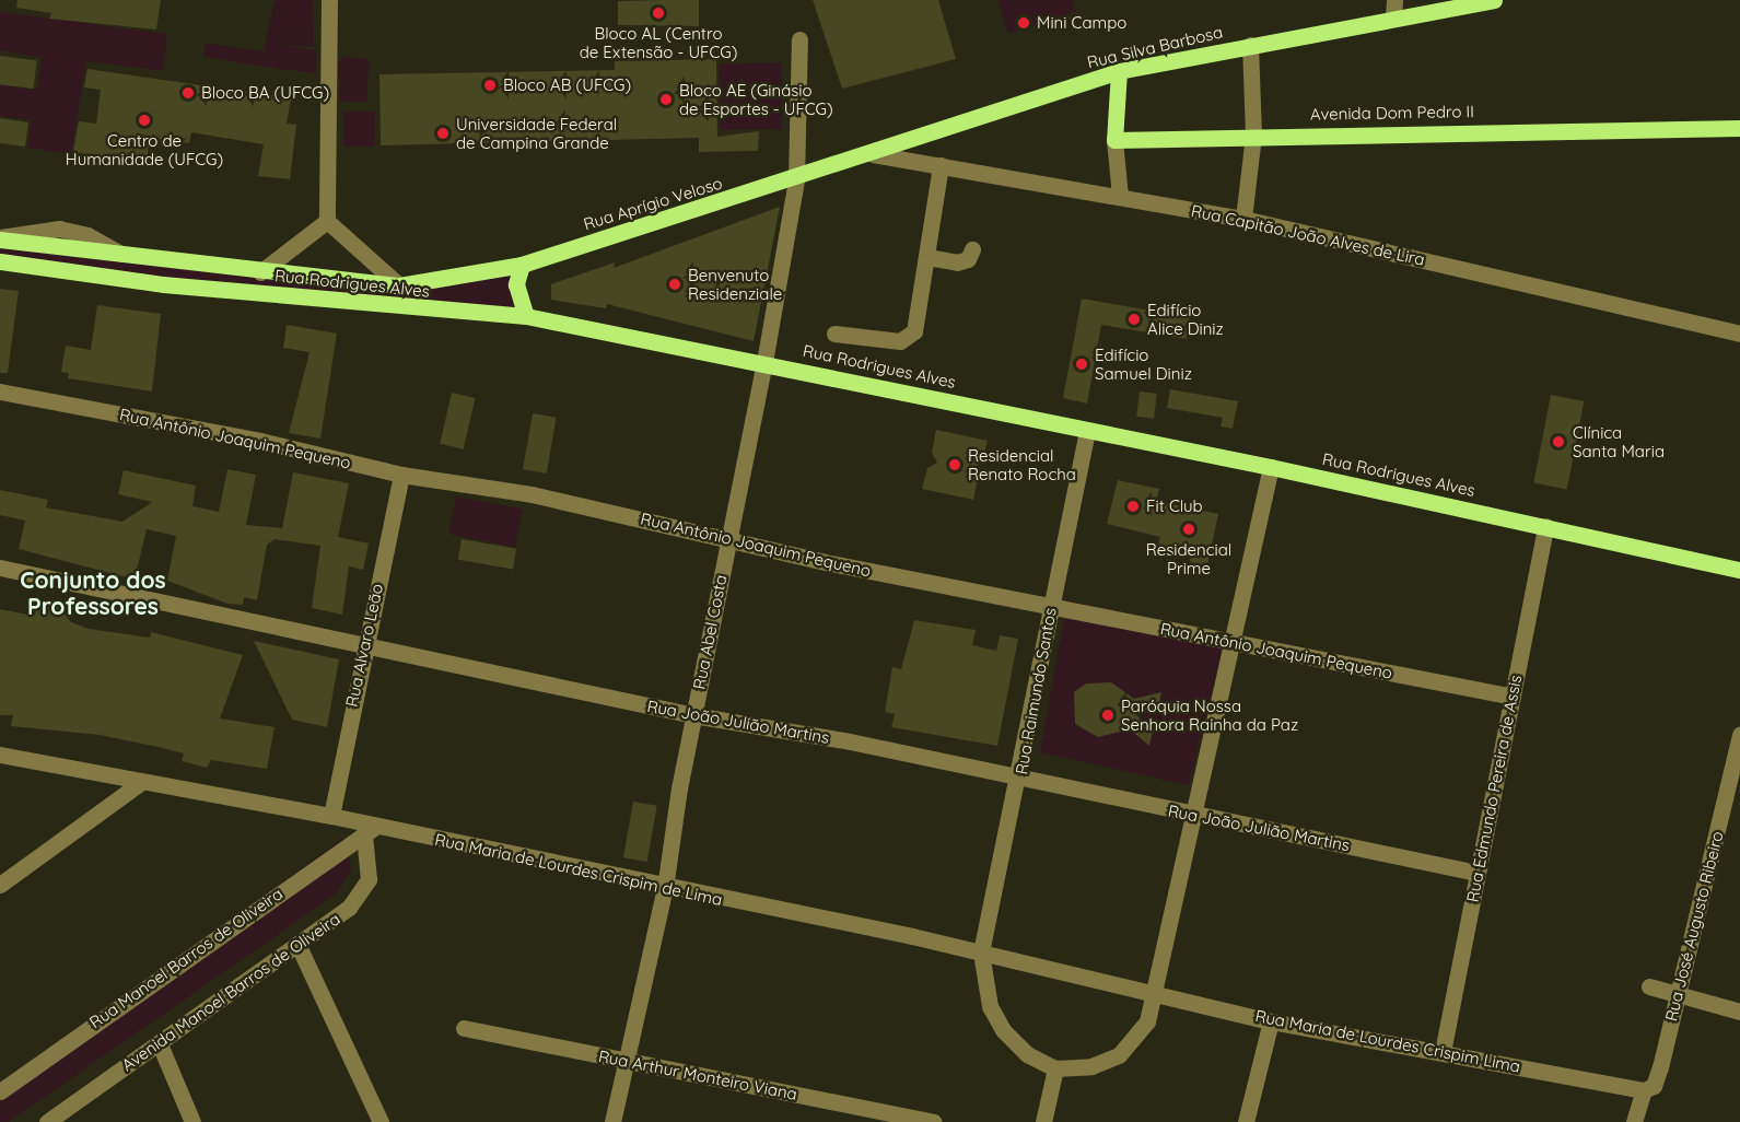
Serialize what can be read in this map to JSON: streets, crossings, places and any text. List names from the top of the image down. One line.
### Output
{"streets":{"main road":["Rua Silva Barbosa","Avenida Dom Pedro II","Rua Aprígio Veloso","Rua Rodrigues Alves"],"street":["Rua Capitão João Alves de Lira","Rua Antônio Joaquim Pequeno","Rua Abel Costa","Rua Alvaro Leão","Rua Raimundo Santos","Rua João Julião Martins","Rua Edmundo Pereira de Assis","Rua Maria de Lourdes Crispim de Lima","Rua José Augusto Ribeiro","Rua Manoel Barros de Oliveira","Avenida Manoel Barros de Oliveira","Rua Maria de Lourdes Crispim Lima","Rua Arthur Monteiro Viana"]},"crossings":[["Rua Silva Barbosa","Rua Aprígio Veloso"],["Rua Silva Barbosa","Rua Capitão João Alves de Lira"],["Rua Silva Barbosa","Rua Abel Costa"],["Rua Aprígio Veloso","Rua Rodrigues Alves"],["Rua Aprígio Veloso","Rua Abel Costa"],["Rua Rodrigues Alves","Rua Abel Costa"],["Rua Rodrigues Alves","Rua Raimundo Santos"],["Rua Rodrigues Alves","Rua Edmundo Pereira de Assis"],["Rua Antônio Joaquim Pequeno","Rua Abel Costa"],["Rua Antônio Joaquim Pequeno","Rua Alvaro Leão"],["Rua Antônio Joaquim Pequeno","Rua Raimundo Santos"],["Rua Antônio Joaquim Pequeno","Rua Edmundo Pereira de Assis"],["Rua Abel Costa","Rua João Julião Martins"],["Rua Abel Costa","Rua Maria de Lourdes Crispim de Lima"],["Rua Abel Costa","Rua Arthur Monteiro Viana"],["Rua Alvaro Leão","Rua João Julião Martins"],["Rua Alvaro Leão","Rua Maria de Lourdes Crispim de Lima"],["Rua Raimundo Santos","Rua João Julião Martins"],["Rua Raimundo Santos","Rua Maria de Lourdes Crispim de Lima"],["Rua João Julião Martins","Rua Edmundo Pereira de Assis"],["Rua Edmundo Pereira de Assis","Rua Maria de Lourdes Crispim Lima"],["Rua Maria de Lourdes Crispim de Lima","Rua Manoel Barros de Oliveira"],["Rua Maria de Lourdes Crispim de Lima","Avenida Manoel Barros de Oliveira"],["Rua Maria de Lourdes Crispim de Lima","Rua Maria de Lourdes Crispim Lima"],["Rua José Augusto Ribeiro","Rua Maria de Lourdes Crispim Lima"],["Rua Manoel Barros de Oliveira","Avenida Manoel Barros de Oliveira"]],"districts":["Conjunto dos Professores"],"places":["Bloco AL (Centro de Extensão - UFCG)","Mini Campo","Bloco AB (UFCG)","Bloco BA (UFCG)","Bloco AE (Ginásio de Esportes - UFCG)","Centro de Humanidade (UFCG)","Universidade Federal de Campina Grande","Benvenuto Residenziale","Edifício Alice Diniz","Edifício Samuel Diniz","Clínica Santa Maria","Residencial Renato Rocha","Fit Club","Residencial Prime","Paróquia Nossa Senhora Rainha da Paz"]}
